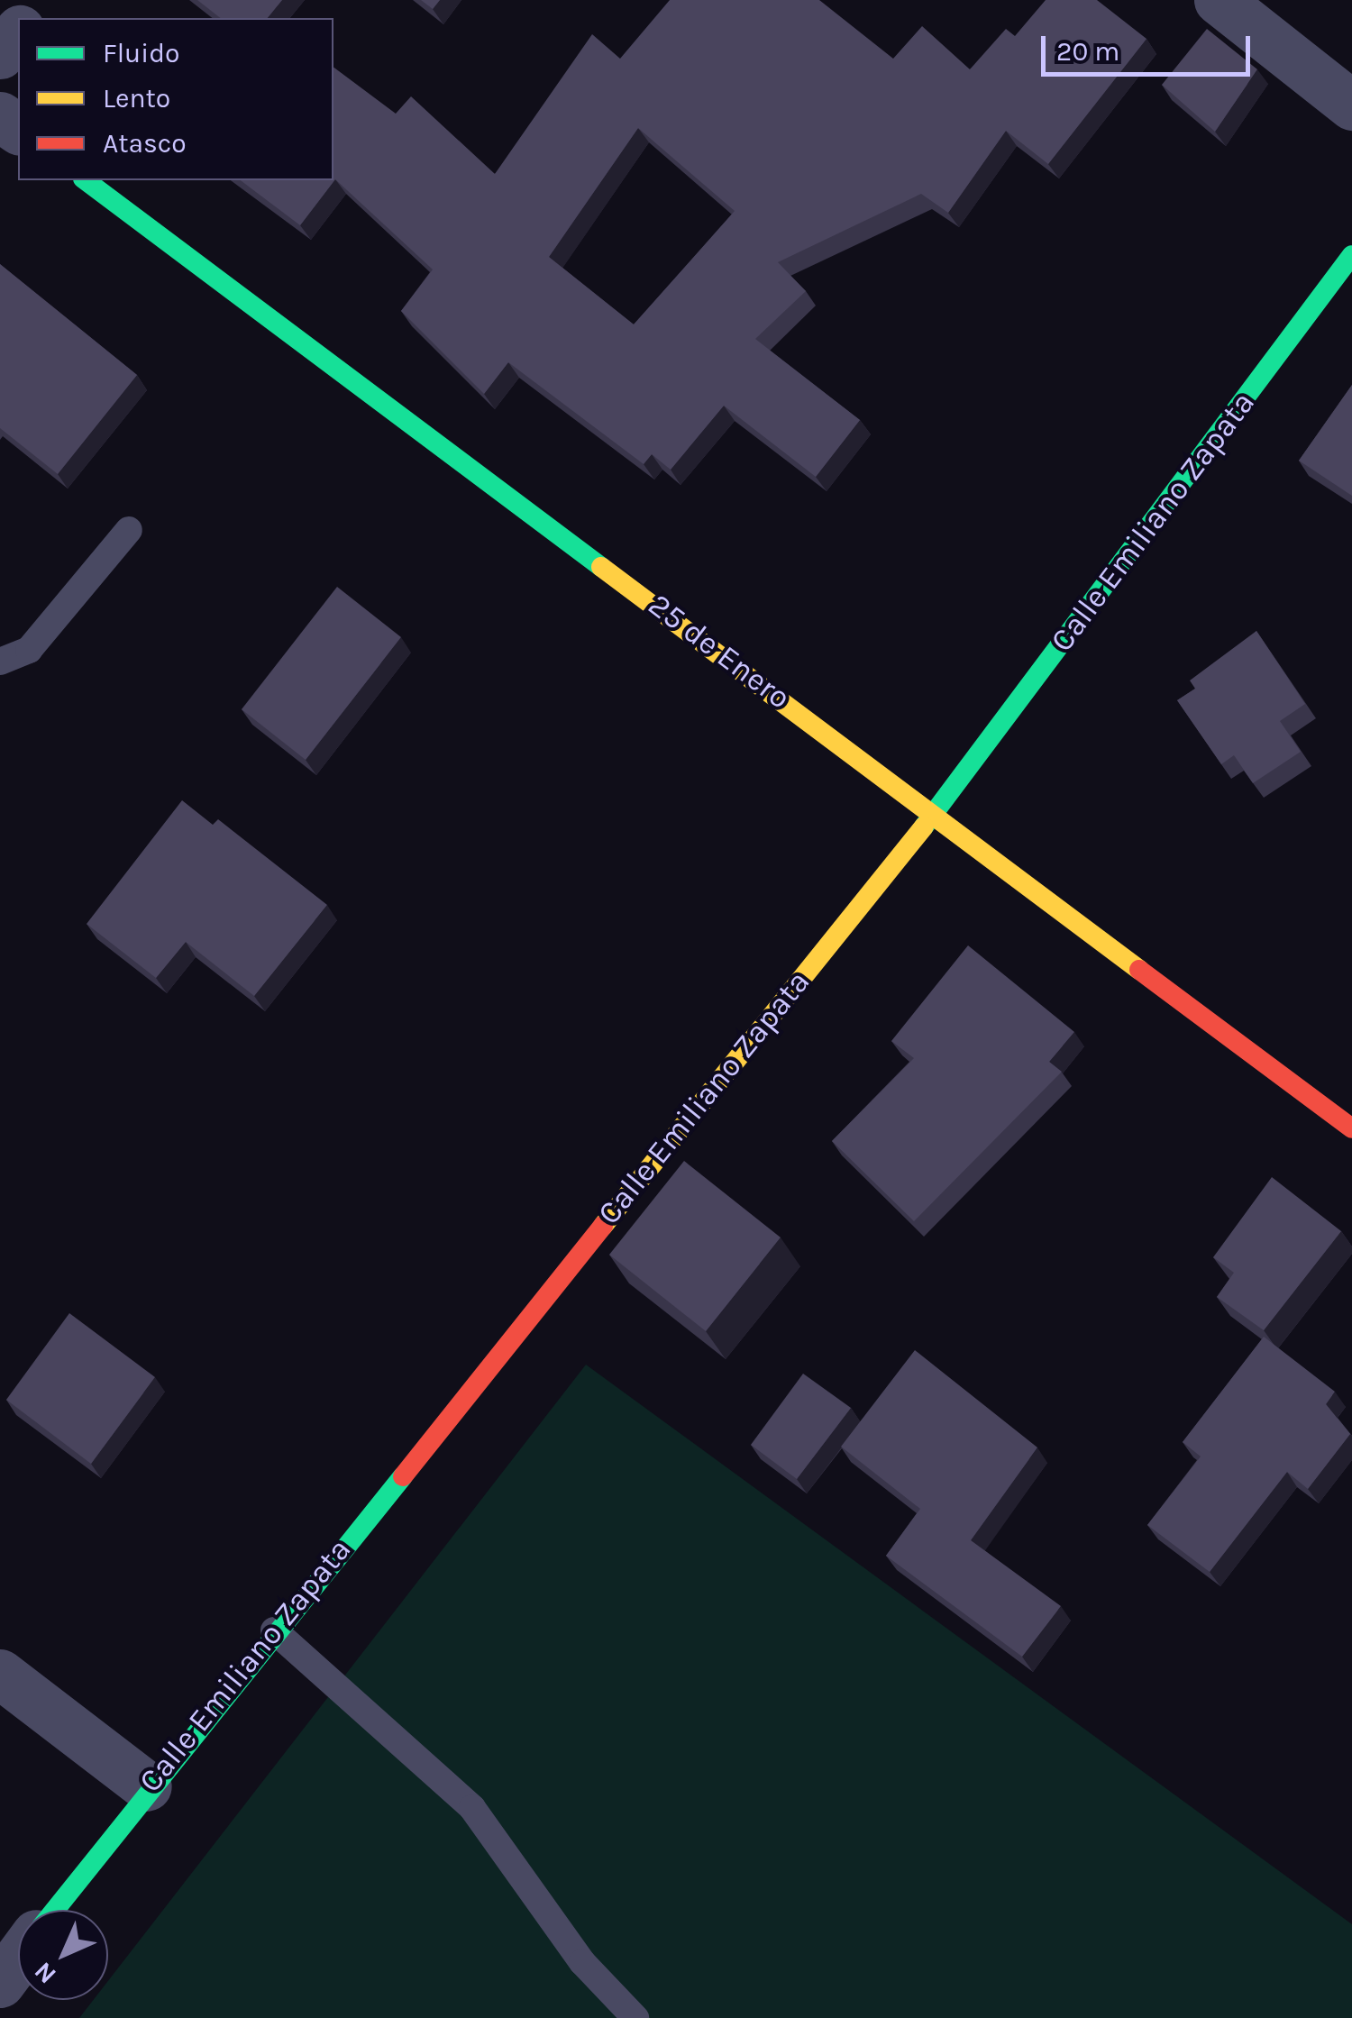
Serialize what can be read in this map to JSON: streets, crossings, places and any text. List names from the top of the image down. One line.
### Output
{"streets":{"street":["Calle Emiliano Zapata","25 de Enero"]},"crossings":[["Calle Emiliano Zapata","25 de Enero"]],"legend":["Fluido","Lento","Atasco"],"scale_bar":"20 m","north":"bottom left"}
